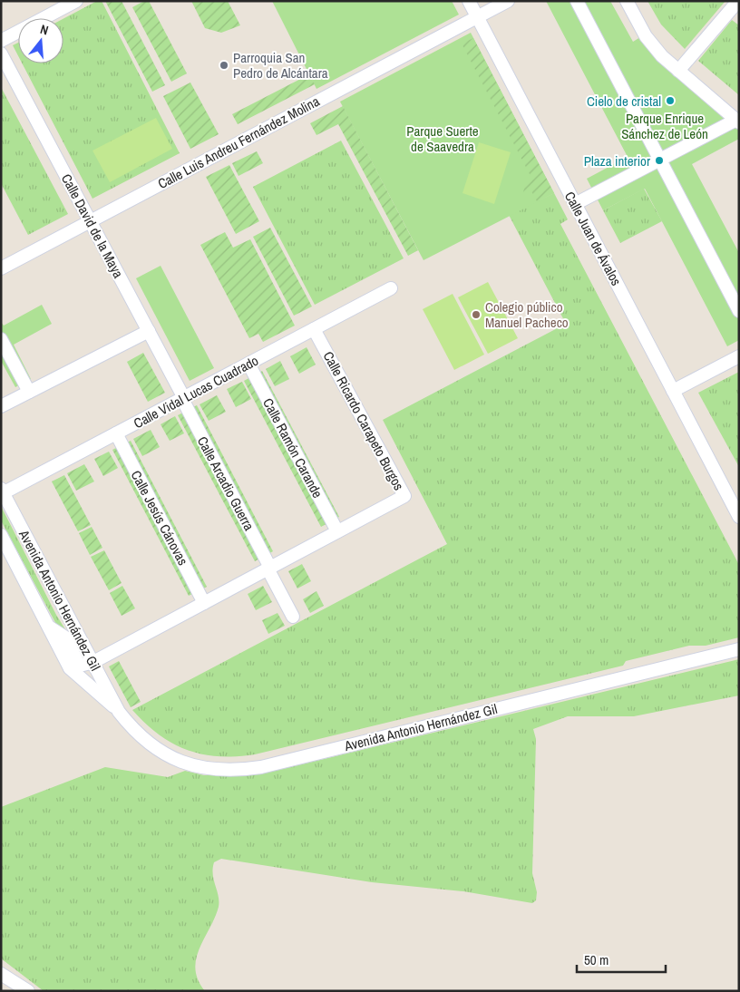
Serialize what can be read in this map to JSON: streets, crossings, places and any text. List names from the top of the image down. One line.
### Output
{"streets":{"street":["Calle Luis Andreu Fernández Molina","Calle David de la Maya","Calle Juan de Ávalos","Calle Vidal Lucas Cuadrado","Calle Ricardo Carapeto Burgos","Calle Ramón Carande","Calle Arcadio Guerra","Calle Jesús Cánovas","Avenida Antonio Hernández Gil"]},"crossings":[["Calle Luis Andreu Fernández Molina","Calle David de la Maya"],["Calle Luis Andreu Fernández Molina","Calle Juan de Ávalos"],["Calle David de la Maya","Calle Vidal Lucas Cuadrado"],["Calle David de la Maya","Calle Arcadio Guerra"],["Calle Vidal Lucas Cuadrado","Calle Ricardo Carapeto Burgos"],["Calle Vidal Lucas Cuadrado","Calle Ramón Carande"],["Calle Vidal Lucas Cuadrado","Calle Arcadio Guerra"],["Calle Vidal Lucas Cuadrado","Calle Jesús Cánovas"],["Calle Vidal Lucas Cuadrado","Avenida Antonio Hernández Gil"],["Calle Ricardo Carapeto Burgos","Calle Ramón Carande"],["Calle Ricardo Carapeto Burgos","Calle Arcadio Guerra"],["Calle Ricardo Carapeto Burgos","Calle Jesús Cánovas"],["Calle Ricardo Carapeto Burgos","Avenida Antonio Hernández Gil"]],"parks":["Parque Enrique Sánchez de León","Parque Suerte de Saavedra"],"places":["Parroquia San Pedro de Alcántara","Cielo de cristal","Plaza interior","Colegio público Manuel Pacheco"],"scale_bar":"50 m","north":"top"}
